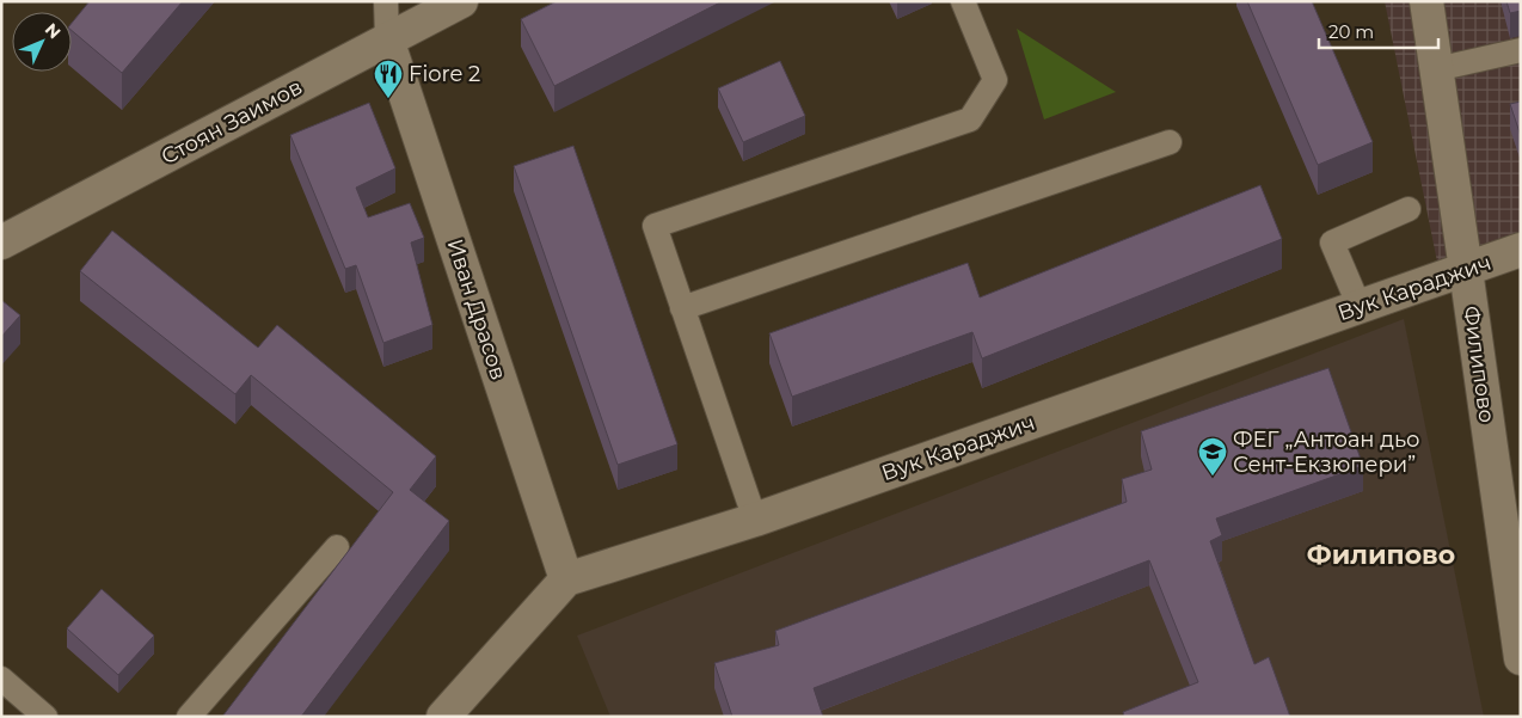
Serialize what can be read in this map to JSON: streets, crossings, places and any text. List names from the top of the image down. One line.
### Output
{"streets":{"street":["Стоян Заимов","Вук Караджич","Иван Драсов","Филипово"]},"crossings":[["Стоян Заимов","Иван Драсов"],["Вук Караджич","Иван Драсов"],["Вук Караджич","Филипово"]],"districts":["Филипово"],"places":{"restaurant":["Fiore 2"],"school or university":["ФЕГ „Антоан дьо Сент-Екзюпери”"]},"scale_bar":"20 m","north":"top right"}
